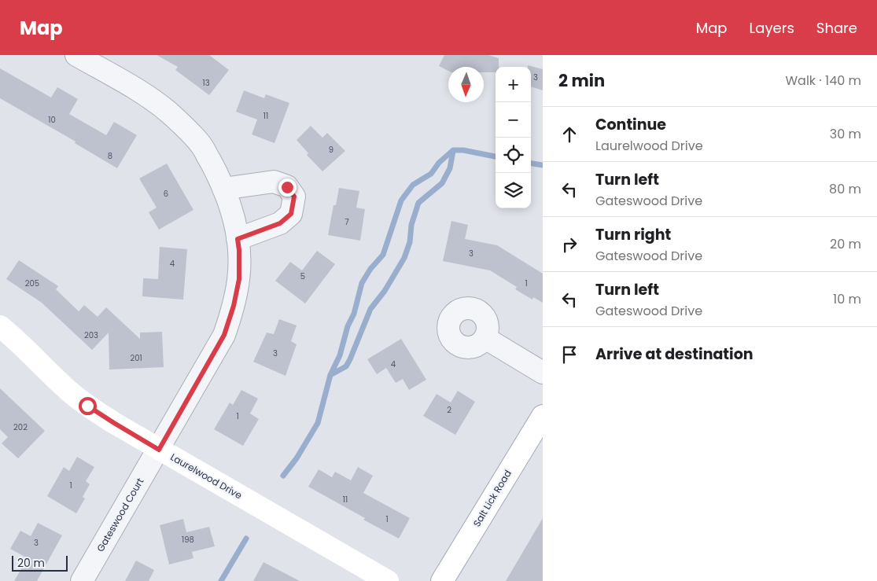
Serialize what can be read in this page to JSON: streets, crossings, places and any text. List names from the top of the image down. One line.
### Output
{"streets":{"street":["Laurelwood Drive","Salt Lick Road","Gateswood Court"]},"crossings":[["Laurelwood Drive","Gateswood Court"]],"house_numbers":["3","13","11","10","9","8","6","7","3","4","5","205","1","203","3","201","4","2","1","202","1","11","1","198","3"],"scale_bar":"20 m","north":"bottom","page":{"header":"Map","nav":["Map","Layers","Share"],"heading":["2 min","Walk · 140 m"],"map_buttons":["+","−"],"list":[["Continue","Laurelwood Drive","30 m"],["Turn left","Gateswood Drive","80 m"],["Turn right","Gateswood Drive","20 m"],["Turn left","Gateswood Drive","10 m"],"Arrive at destination"],"scale":"20 m"}}
